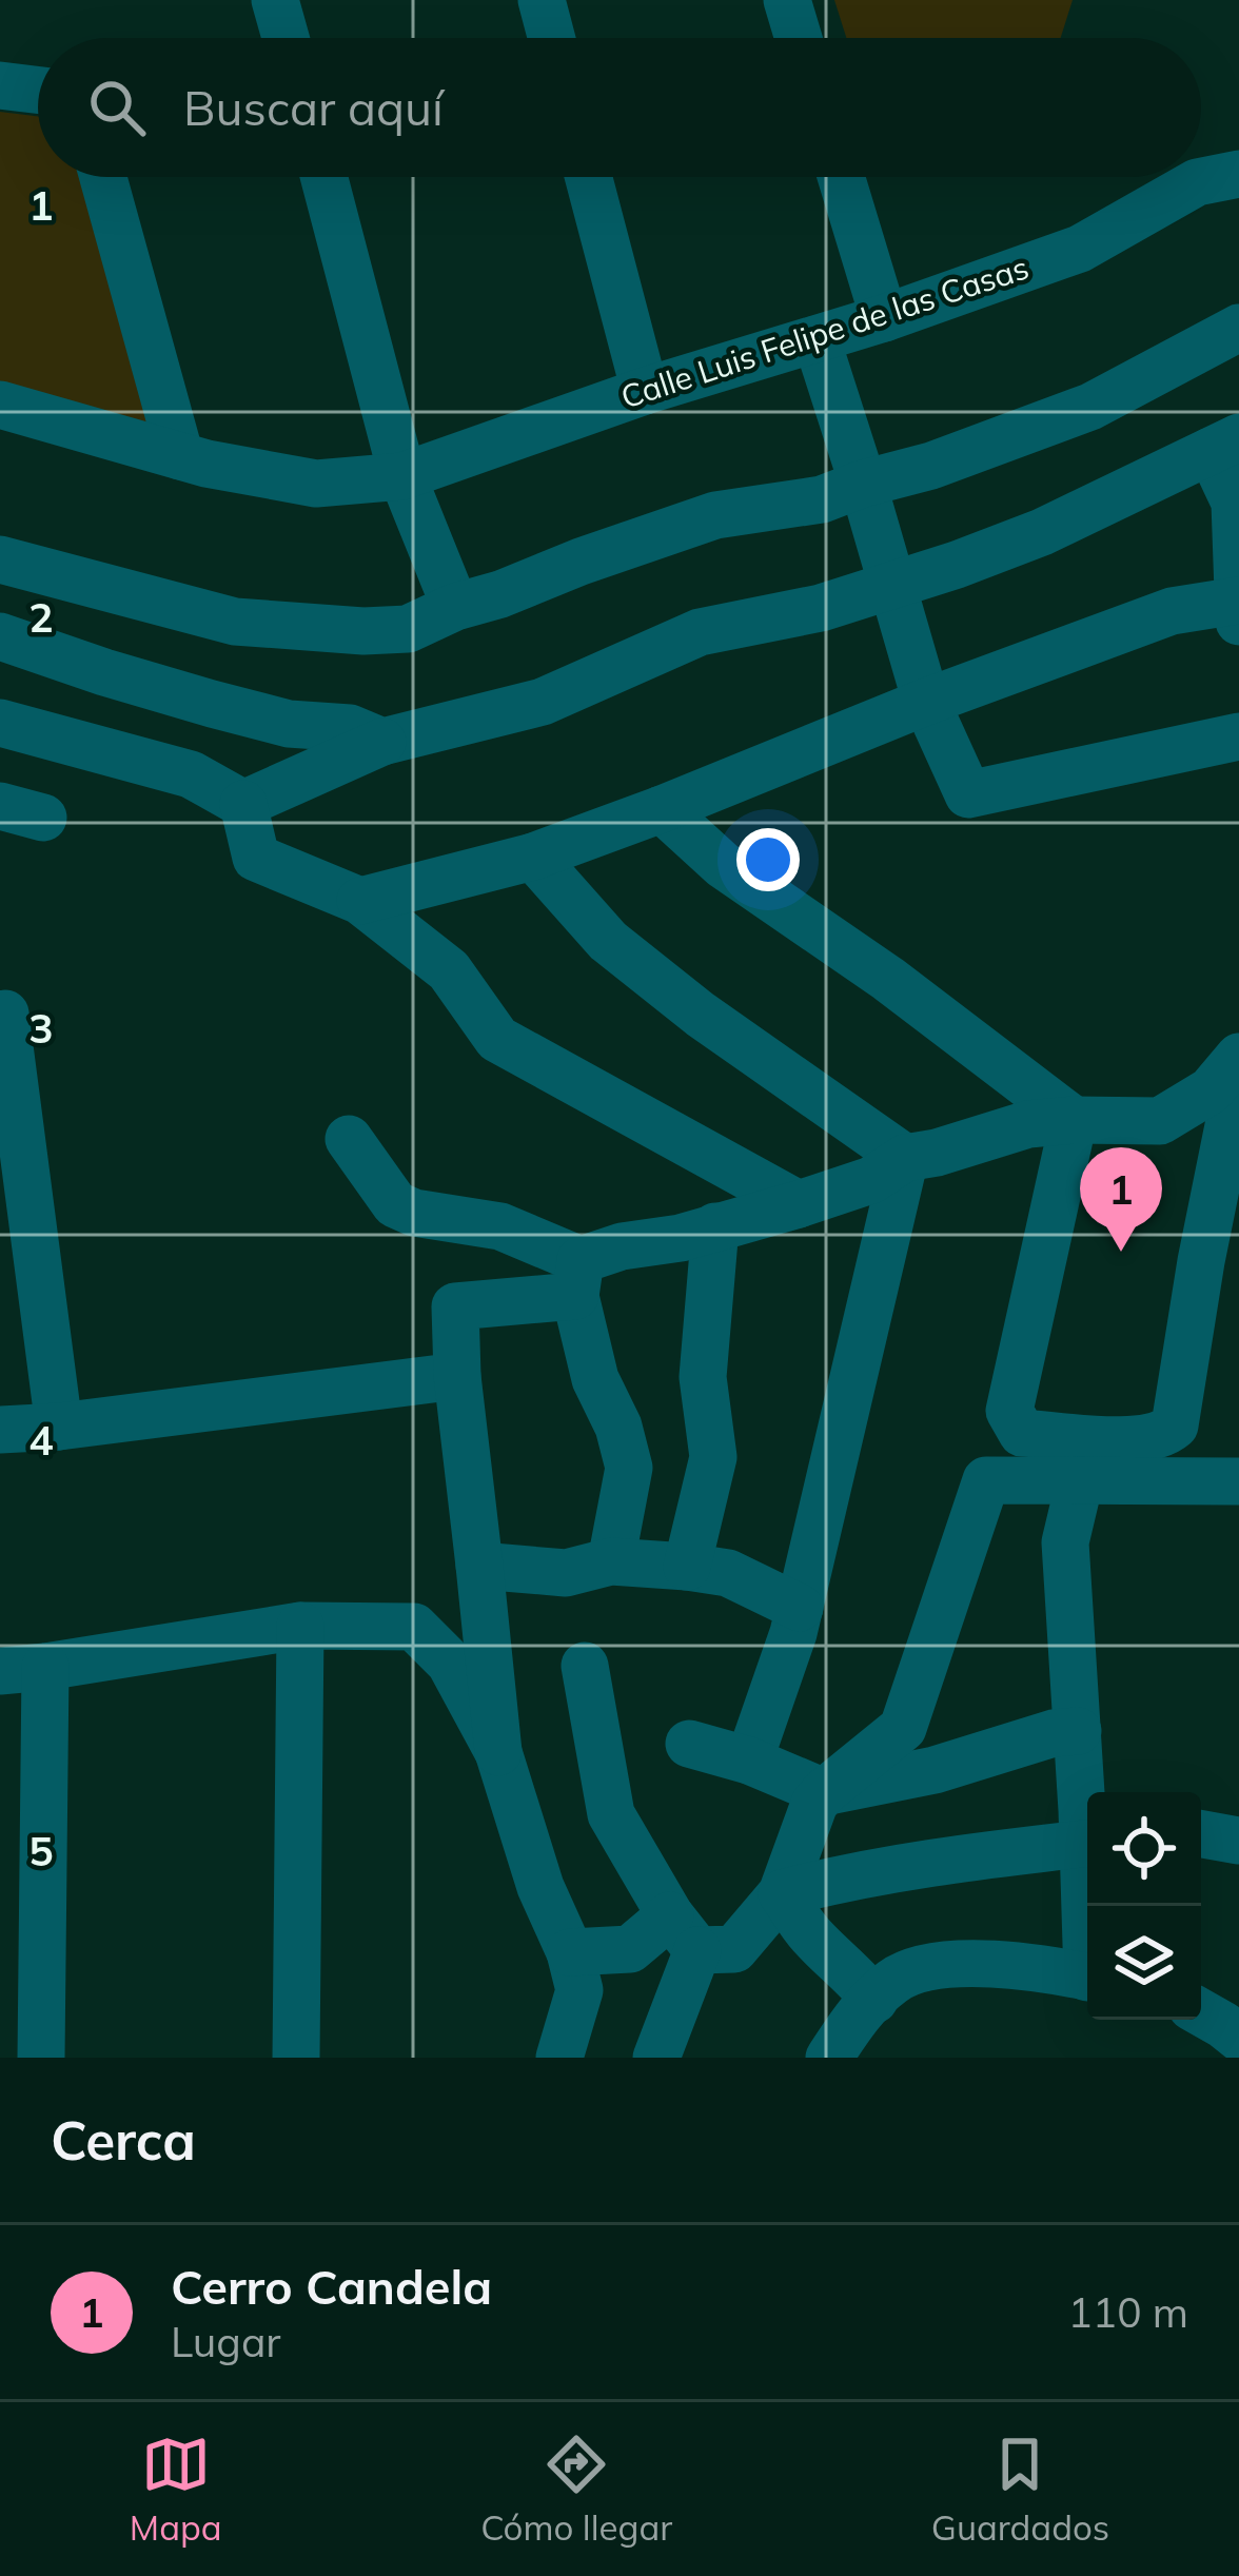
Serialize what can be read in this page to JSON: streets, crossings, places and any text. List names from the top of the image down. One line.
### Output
{"streets":{"street":["Calle Luis Felipe de las Casas"]},"page":{"search":"Buscar aquí","pins":"1","heading":"Cerca","list":[{"mark":"1","name":"Cerro Candela","note":"Lugar","value":"110 m"}],"nav":["Mapa","Cómo llegar","Guardados"]},"grid":{"rows":["1","2","3","4","5"]}}
